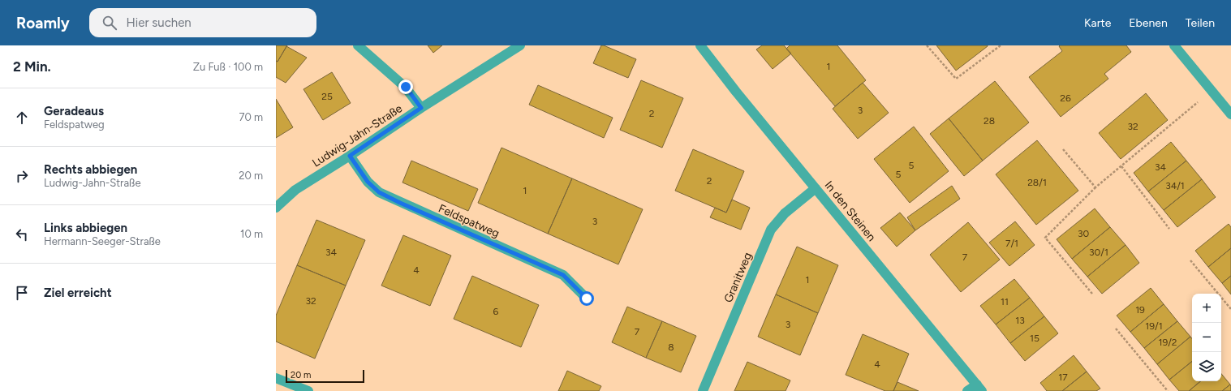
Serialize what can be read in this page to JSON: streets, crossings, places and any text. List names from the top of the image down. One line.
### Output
{"streets":{"street":["Ludwig-Jahn-Straße","In den Steinen","Feldspatweg","Granitweg"]},"crossings":[["Ludwig-Jahn-Straße","Feldspatweg"],["In den Steinen","Granitweg"]],"house_numbers":["1","25","26","3","2","28","32","5","34","5","2","28/1","34/1","1","3","30","7/1","34","30/1","7","4","1","32","11","19","6","13","3","19/1","7","15","19/2","8","4","17"],"scale_bar":"20 m","page":{"header":"Roamly","search":"Hier suchen","nav":["Karte","Ebenen","Teilen"],"heading":["2 Min.","Zu Fuß · 100 m"],"list":[["Geradeaus","Feldspatweg","70 m"],["Rechts abbiegen","Ludwig-Jahn-Straße","20 m"],["Links abbiegen","Hermann-Seeger-Straße","10 m"],"Ziel erreicht"],"map_buttons":["+","−"],"scale":"20 m"}}
